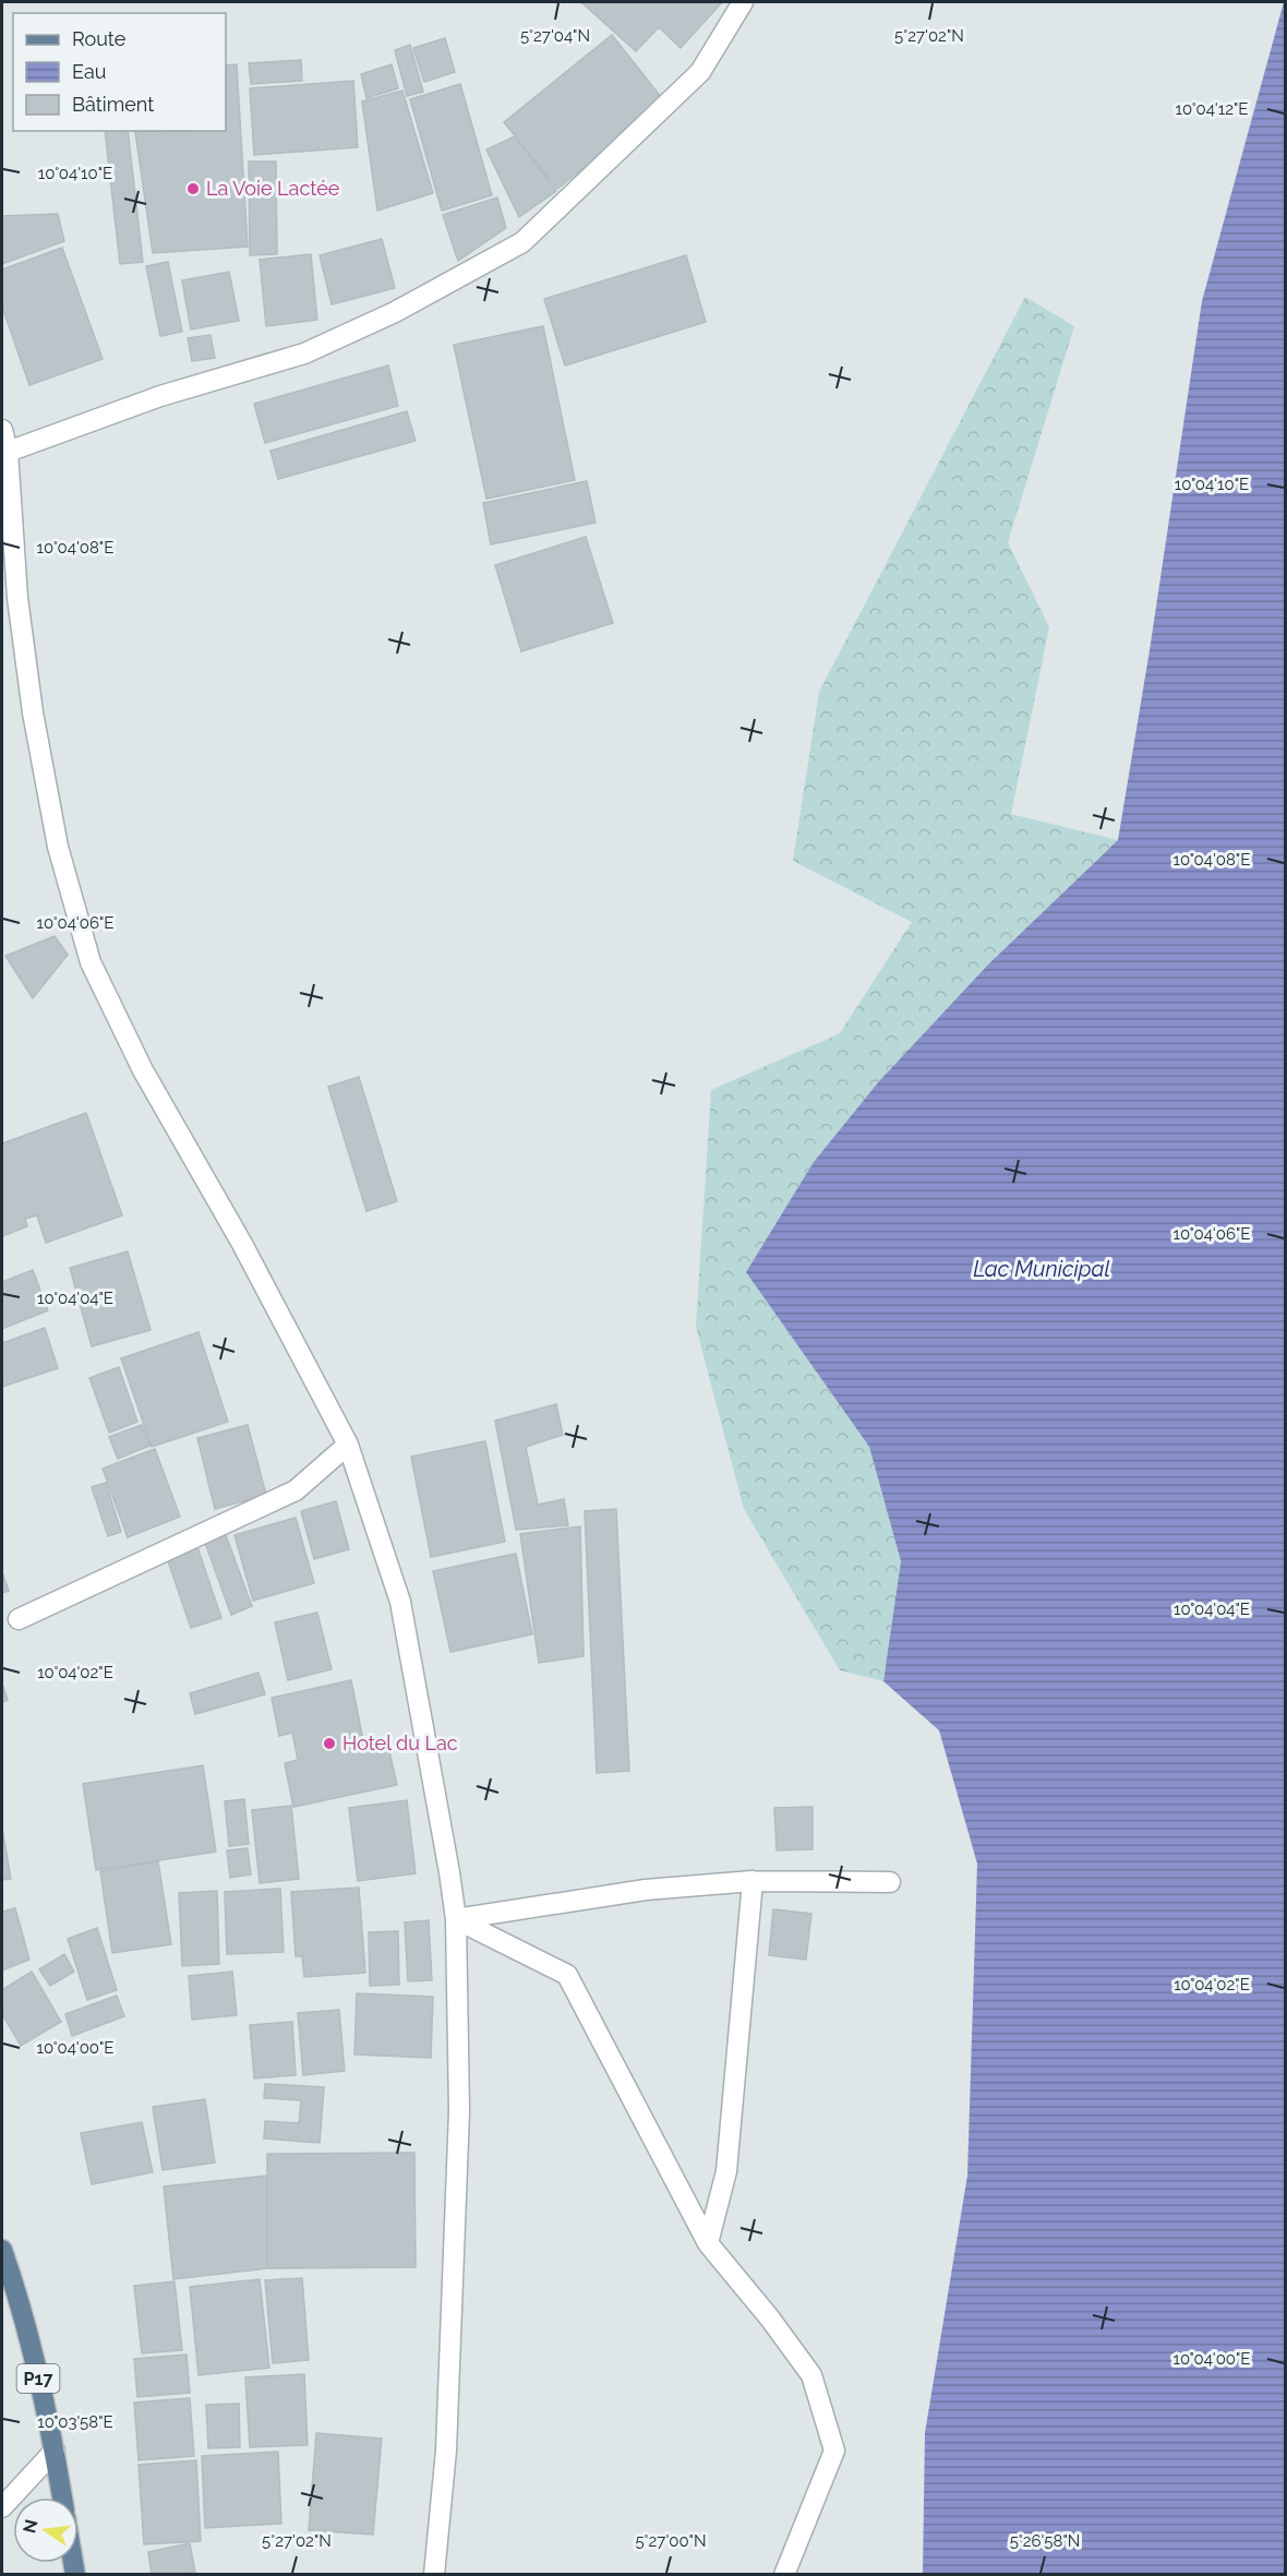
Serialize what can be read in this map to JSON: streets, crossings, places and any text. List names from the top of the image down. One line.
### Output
{"streets":{"main road":["P17"]},"water":["Lac Municipal"],"places":["La Voie Lactée","Hotel du Lac"],"legend":["Route","Eau","Bâtiment"],"north":"left","coordinates":["5°27'04\"N","5°27'02\"N","10°04'12\"E","10°04'10\"E","10°04'08\"E","10°04'06\"E","10°04'04\"E","10°04'02\"E","10°04'00\"E","10°03'58\"E","5°27'00\"N","5°26'58\"N"]}
